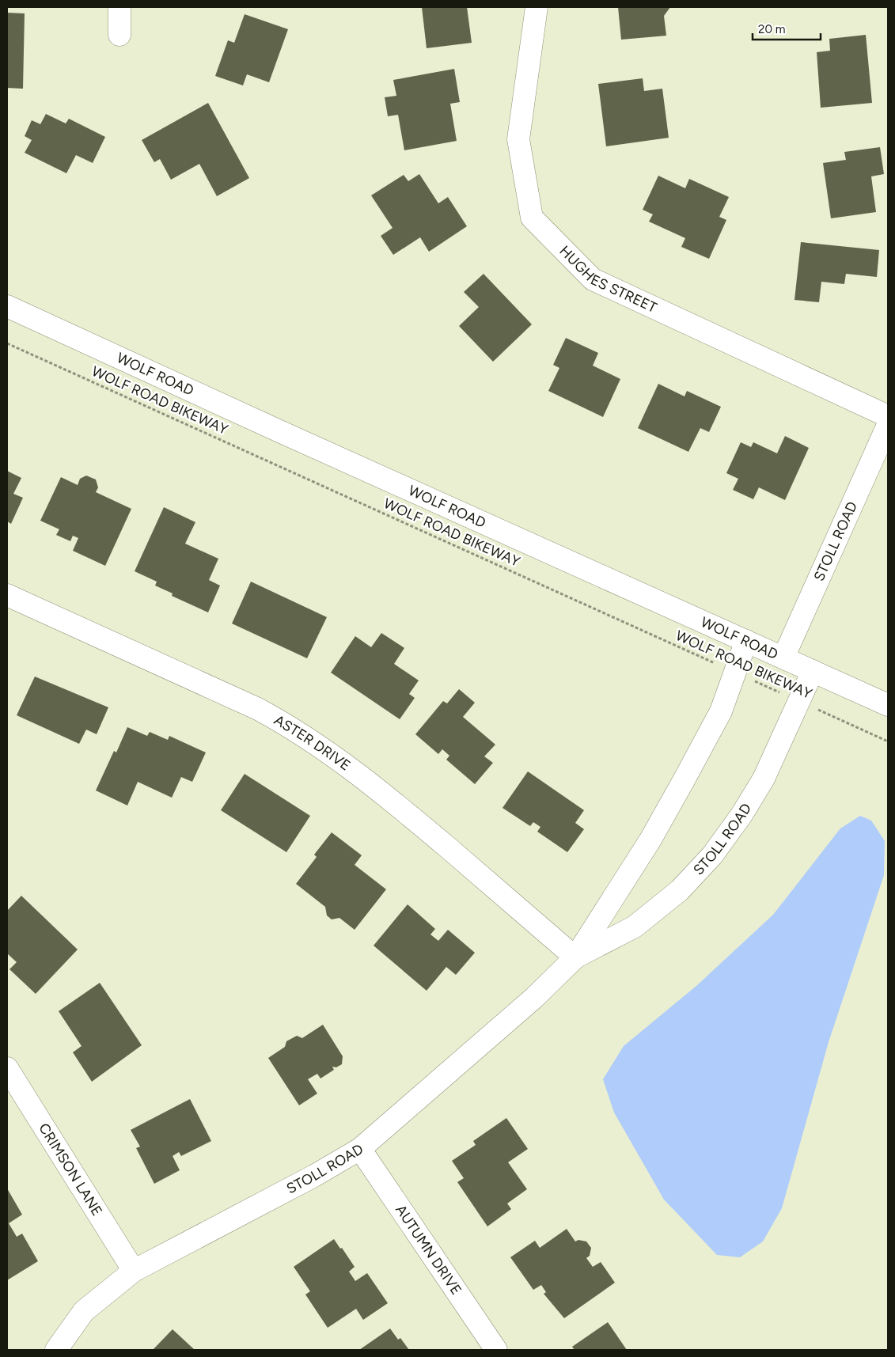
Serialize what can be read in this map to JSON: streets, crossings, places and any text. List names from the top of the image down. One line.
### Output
{"streets":{"street":["HUGHES STREET","WOLF ROAD","STOLL ROAD","ASTER DRIVE","CRIMSON LANE","AUTUMN DRIVE"],"path":["WOLF ROAD BIKEWAY"]},"crossings":[["WOLF ROAD","STOLL ROAD"],["WOLF ROAD BIKEWAY","STOLL ROAD"],["STOLL ROAD","ASTER DRIVE"],["STOLL ROAD","CRIMSON LANE"],["STOLL ROAD","AUTUMN DRIVE"]],"scale_bar":"20 m"}
